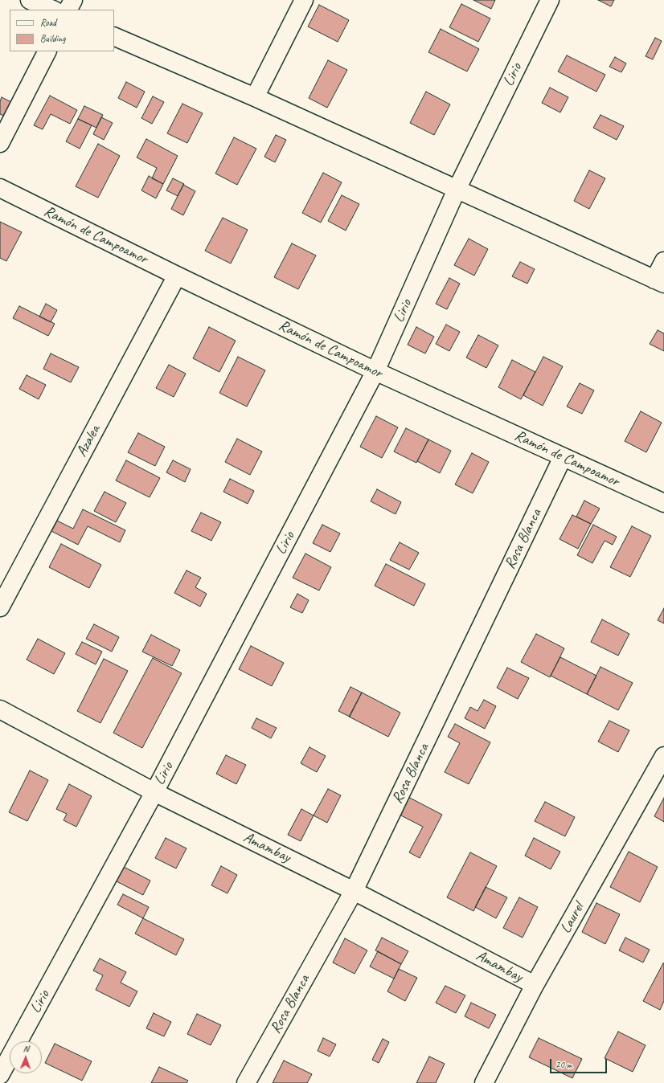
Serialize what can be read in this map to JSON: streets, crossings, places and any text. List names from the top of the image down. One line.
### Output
{"streets":{"street":["Lirio","Ramón de Campoamor","Azalea","Rosa Blanca","Amambay","Laurel"]},"crossings":[["Lirio","Ramón de Campoamor"],["Lirio","Amambay"],["Ramón de Campoamor","Azalea"],["Ramón de Campoamor","Rosa Blanca"],["Rosa Blanca","Amambay"],["Amambay","Laurel"]],"legend":["Road","Building"],"scale_bar":"20 m","north":"top"}
